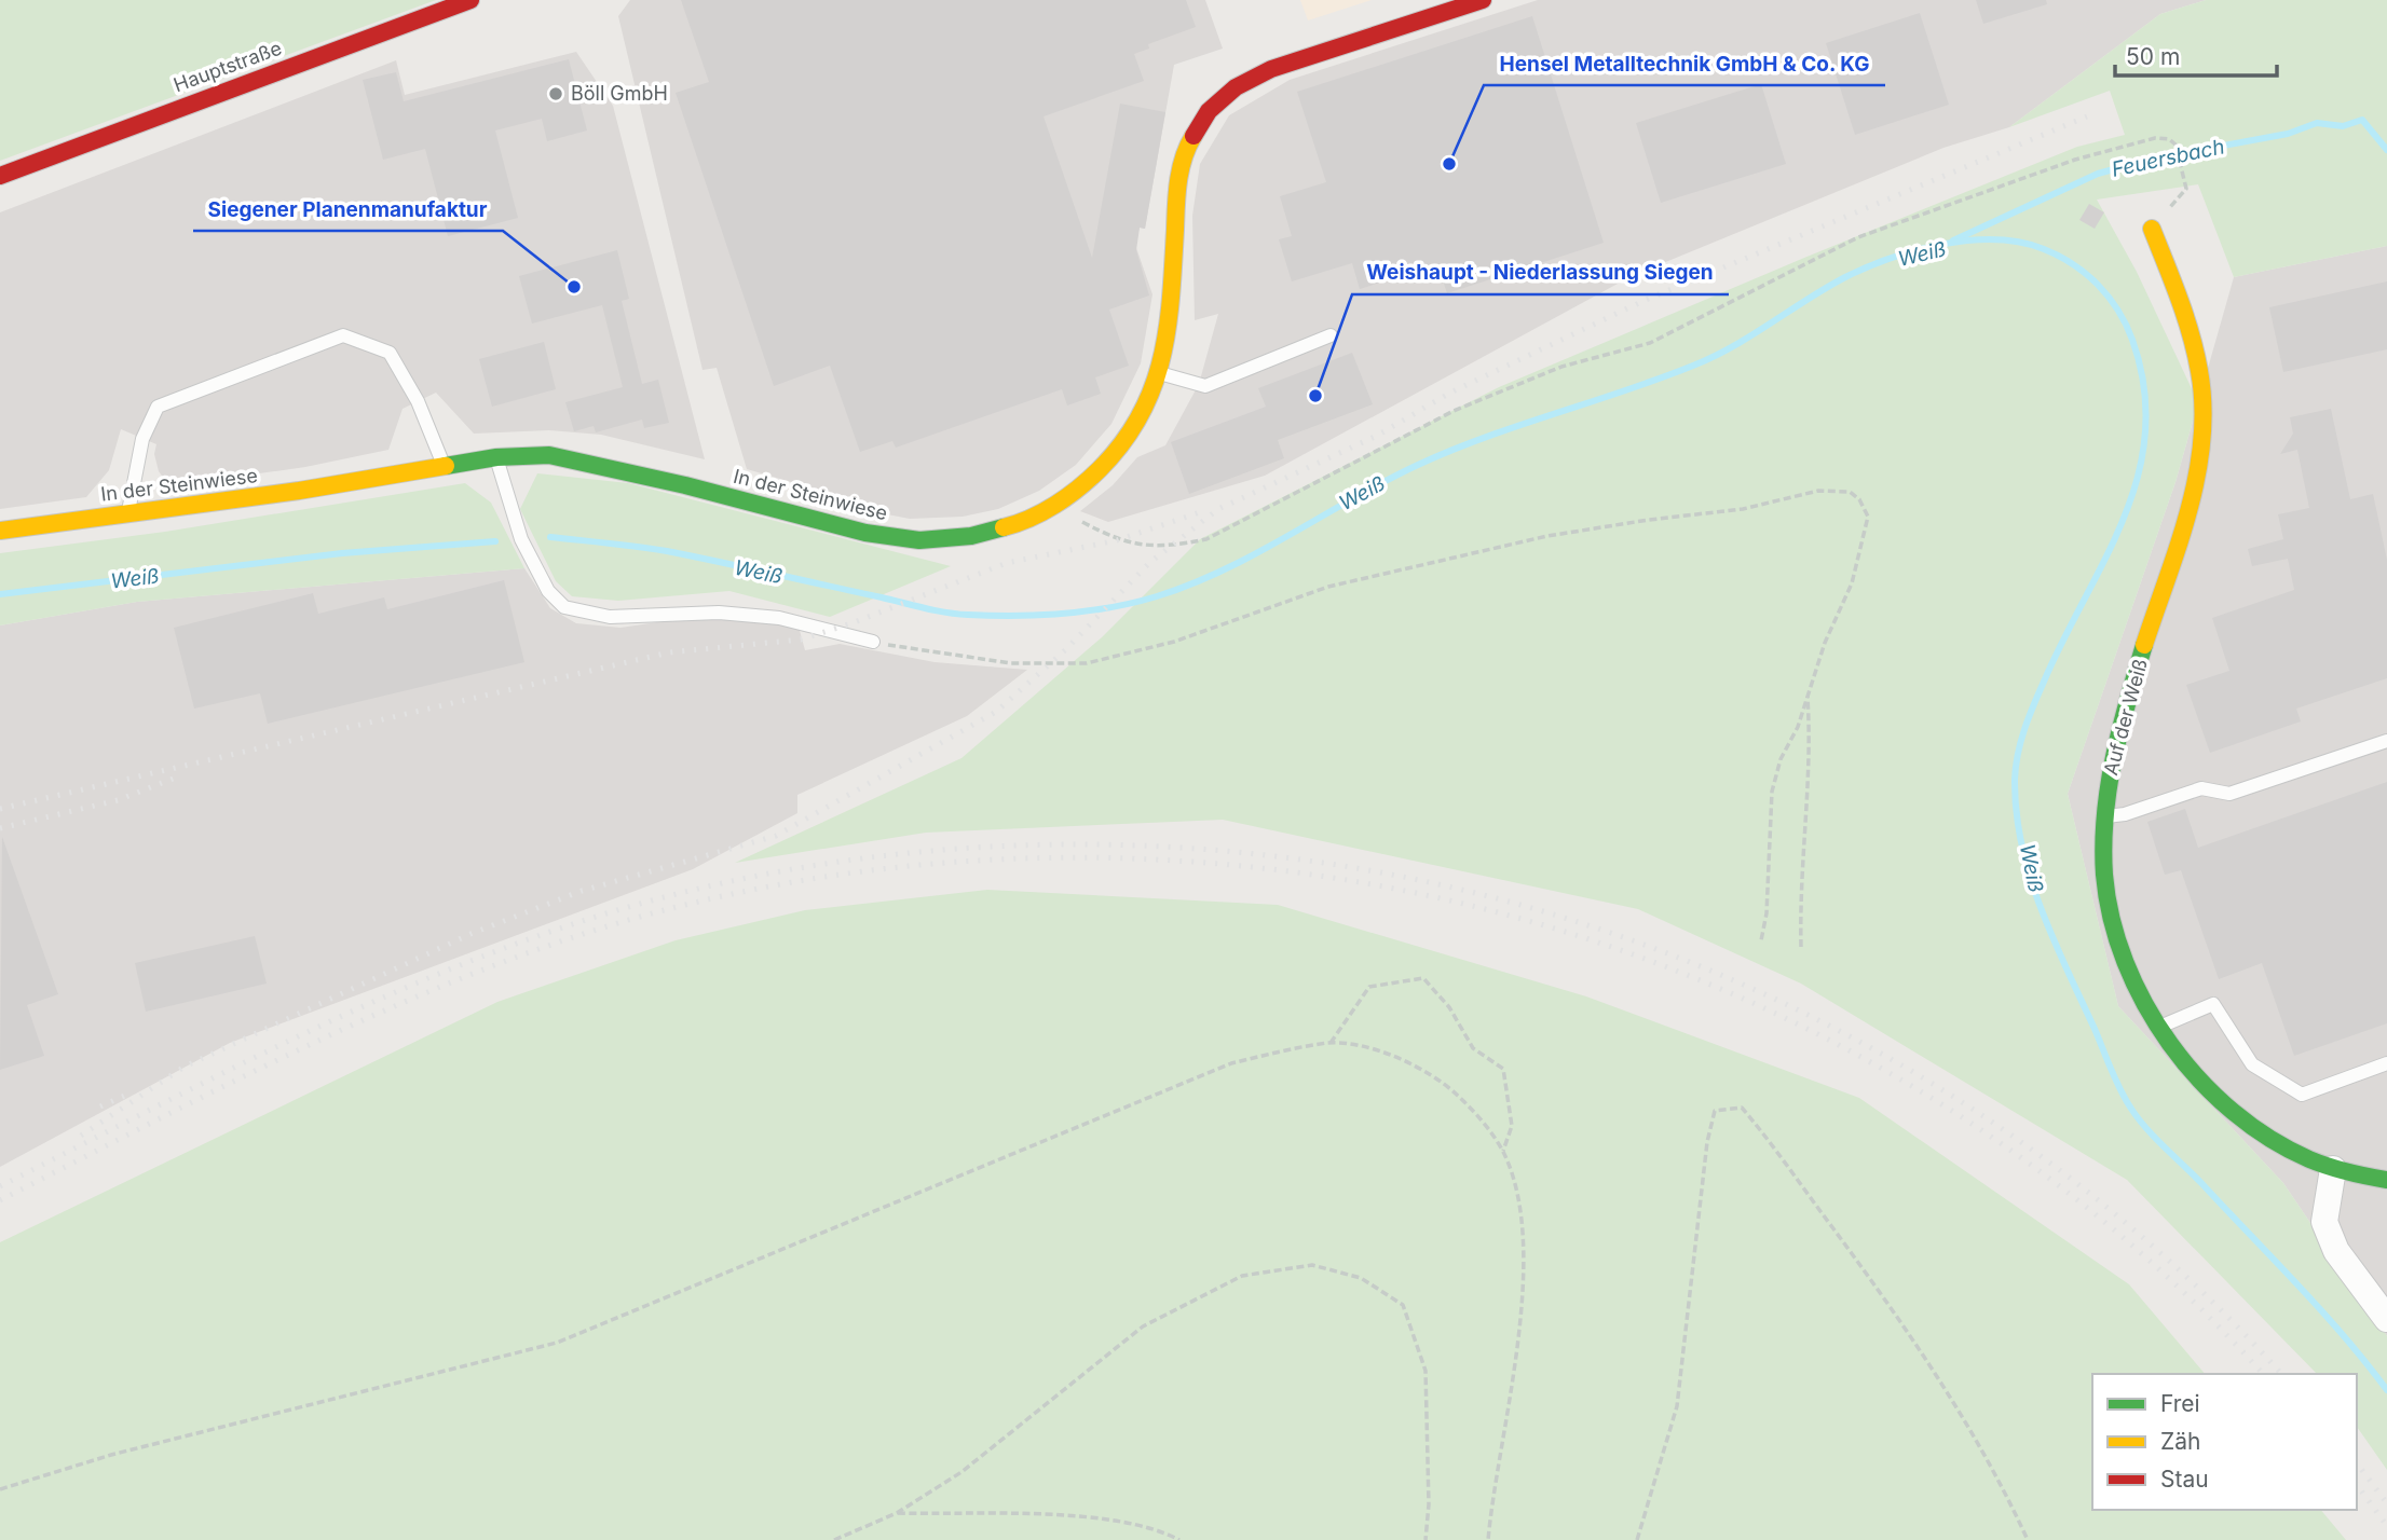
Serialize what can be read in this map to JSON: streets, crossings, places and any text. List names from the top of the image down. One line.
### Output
{"streets":{"street":["Hauptstraße","In der Steinwiese","Auf der Weiß"]},"water":["Feuersbach","Weiß"],"places":["Böll GmbH","Hensel Metalltechnik GmbH & Co. KG","Siegener Planenmanufaktur","Weishaupt - Niederlassung Siegen"],"legend":["Frei","Zäh","Stau"],"scale_bar":"50 m"}
